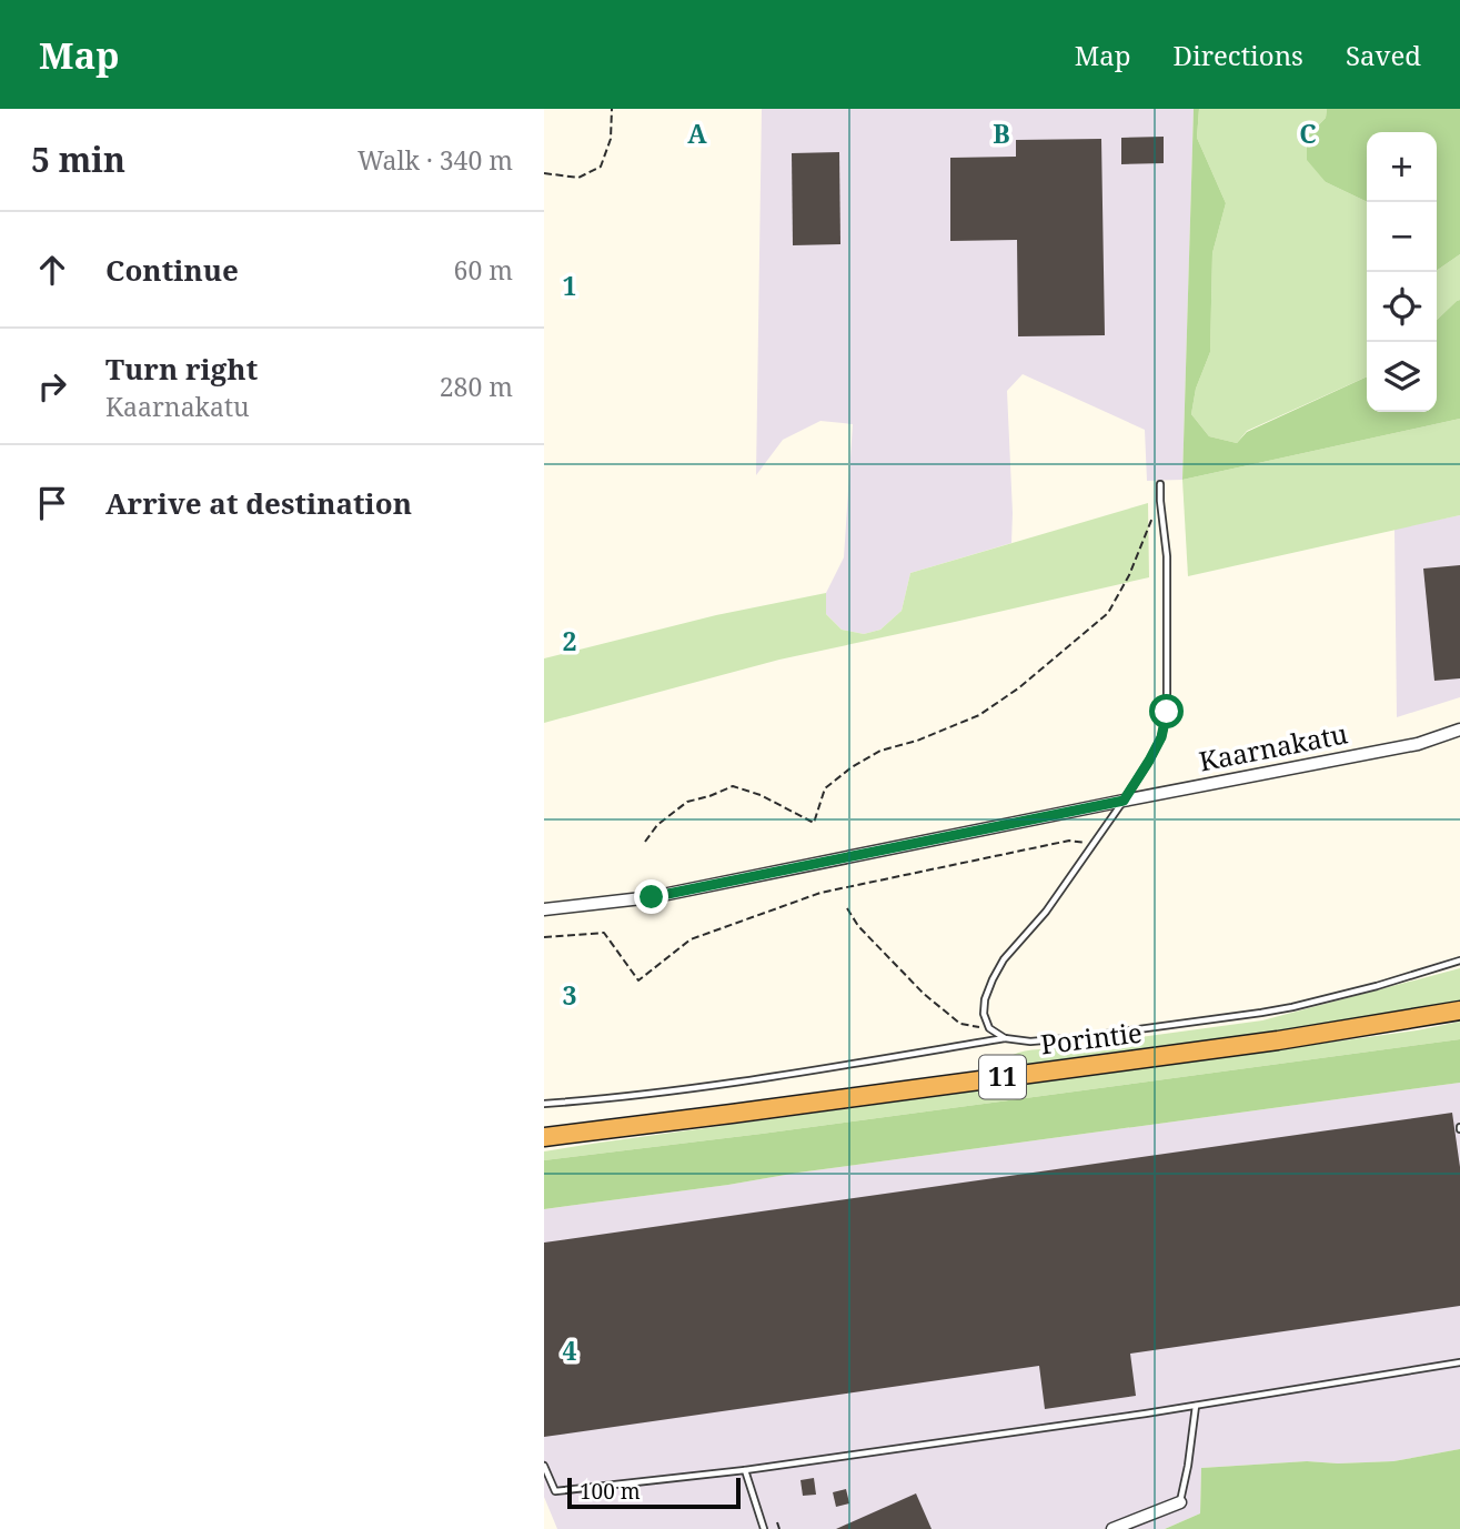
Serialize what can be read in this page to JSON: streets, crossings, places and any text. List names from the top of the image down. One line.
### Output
{"streets":{"highway":["Porintie","11"],"street":["Kaarnakatu"]},"scale_bar":"100 m","page":{"header":"Map","nav":["Map","Directions","Saved"],"heading":["5 min","Walk · 340 m"],"map_buttons":["+","−"],"list":[["Continue","60 m"],["Turn right","Kaarnakatu","280 m"],"Arrive at destination"],"scale":"100 m"},"grid":{"columns":["A","B","C"],"rows":["1","2","3","4"]}}
